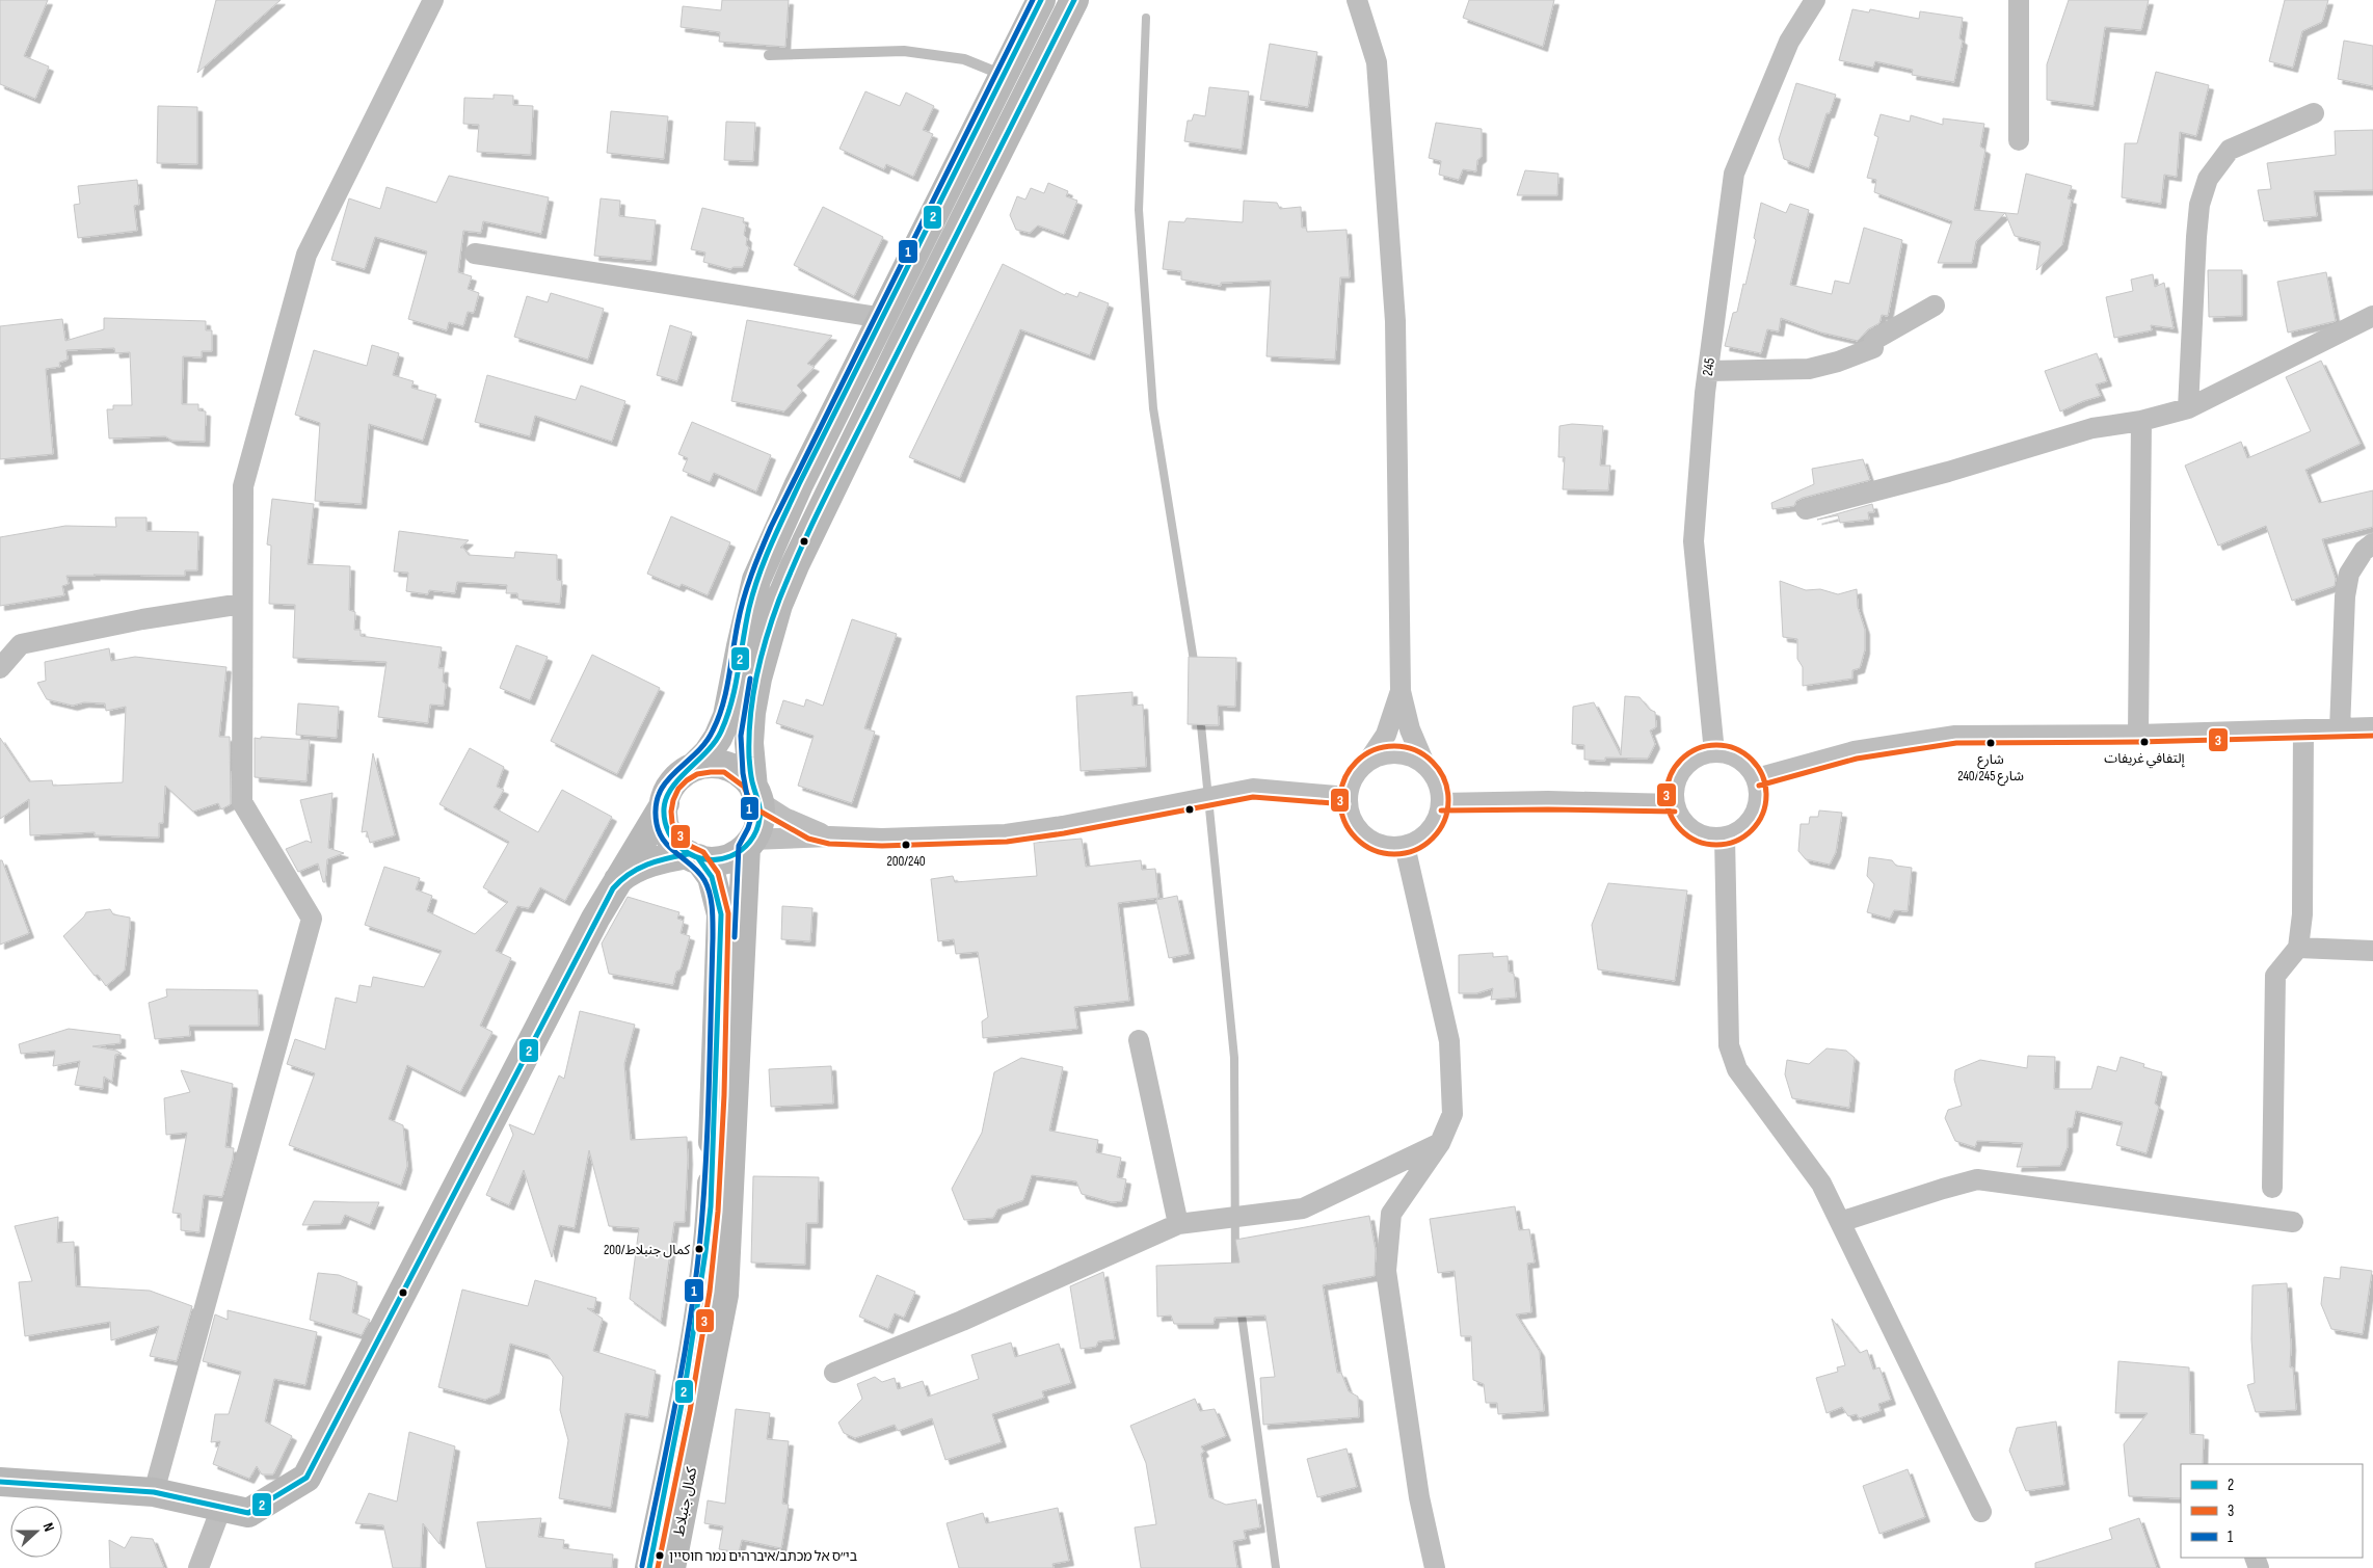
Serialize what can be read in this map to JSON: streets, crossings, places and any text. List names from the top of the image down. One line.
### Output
{"streets":{"main road":["كمال جنبلاط"],"street":["245"]},"places":["إلتفافي غريفات","شارع 240/شارع 245","200/240","200/كمال جنبلاط","בי״ס אל מכתב/איברהים נמר חוסיין"],"lines":["transit line 2","transit line 1","transit line 3"],"legend":["2","3","1"],"north":"right"}
